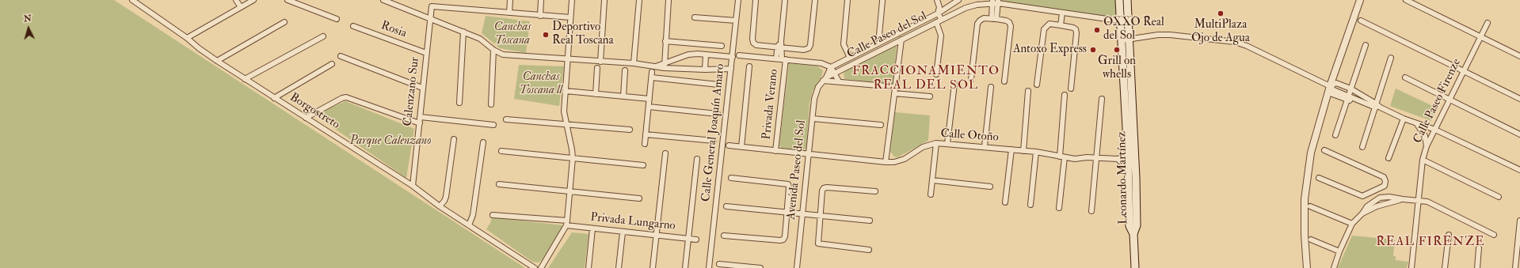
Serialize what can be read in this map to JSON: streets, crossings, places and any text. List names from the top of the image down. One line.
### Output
{"streets":{"main road":["Leonardo Martínez"],"street":["Rosia","Calle Paseo del Sol","Calenzano Sur","Calle Paseo Firenze","Privada Verano","Borgostreto","Calle General Joaquín Amaro","Calle Otoño","Avenida Paseo del Sol","Privada Lungarno"]},"crossings":[["Rosia","Calenzano Sur"],["Calle Paseo del Sol","Avenida Paseo del Sol"],["Calle Paseo del Sol","Leonardo Martínez"],["Calenzano Sur","Borgostreto"],["Privada Verano","Calle Otoño"],["Calle Otoño","Avenida Paseo del Sol"],["Calle Otoño","Leonardo Martínez"]],"districts":["FRACCIONAMIENTO REAL DEL SOL","REAL FIRENZE"],"parks":["Canchas Toscana","Canchas Toscana ll","Parque Calenzano"],"places":["MultiPlaza Ojo de Agua","OXXO Real del Sol","Deportivo Real Toscana","Antoxo Express","Grill on whells"],"north":"top"}
